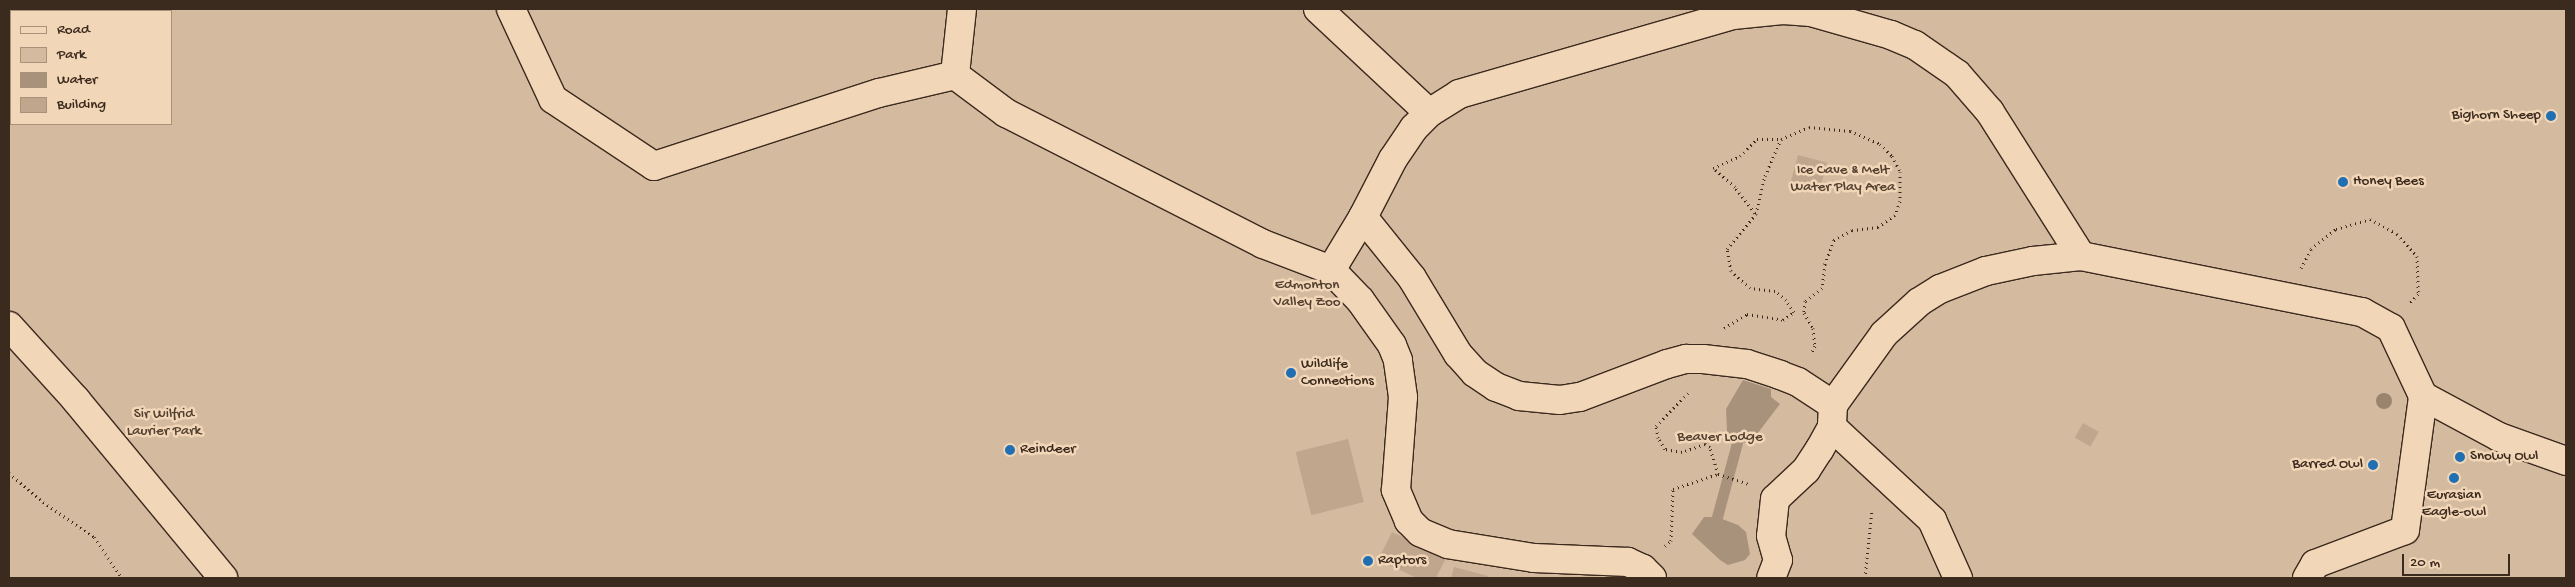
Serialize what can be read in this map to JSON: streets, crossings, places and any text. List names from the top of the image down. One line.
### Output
{"parks":["Ice Cave & Melt Water Play Area","Edmonton Valley Zoo","Sir Wilfrid Laurier Park","Beaver Lodge"],"places":["Bighorn Sheep","Honey Bees","Wildlife Connections","Reindeer","Snowy Owl","Barred Owl","Eurasian Eagle-owl","Raptors"],"legend":["Road","Park","Water","Building"],"scale_bar":"20 m"}
